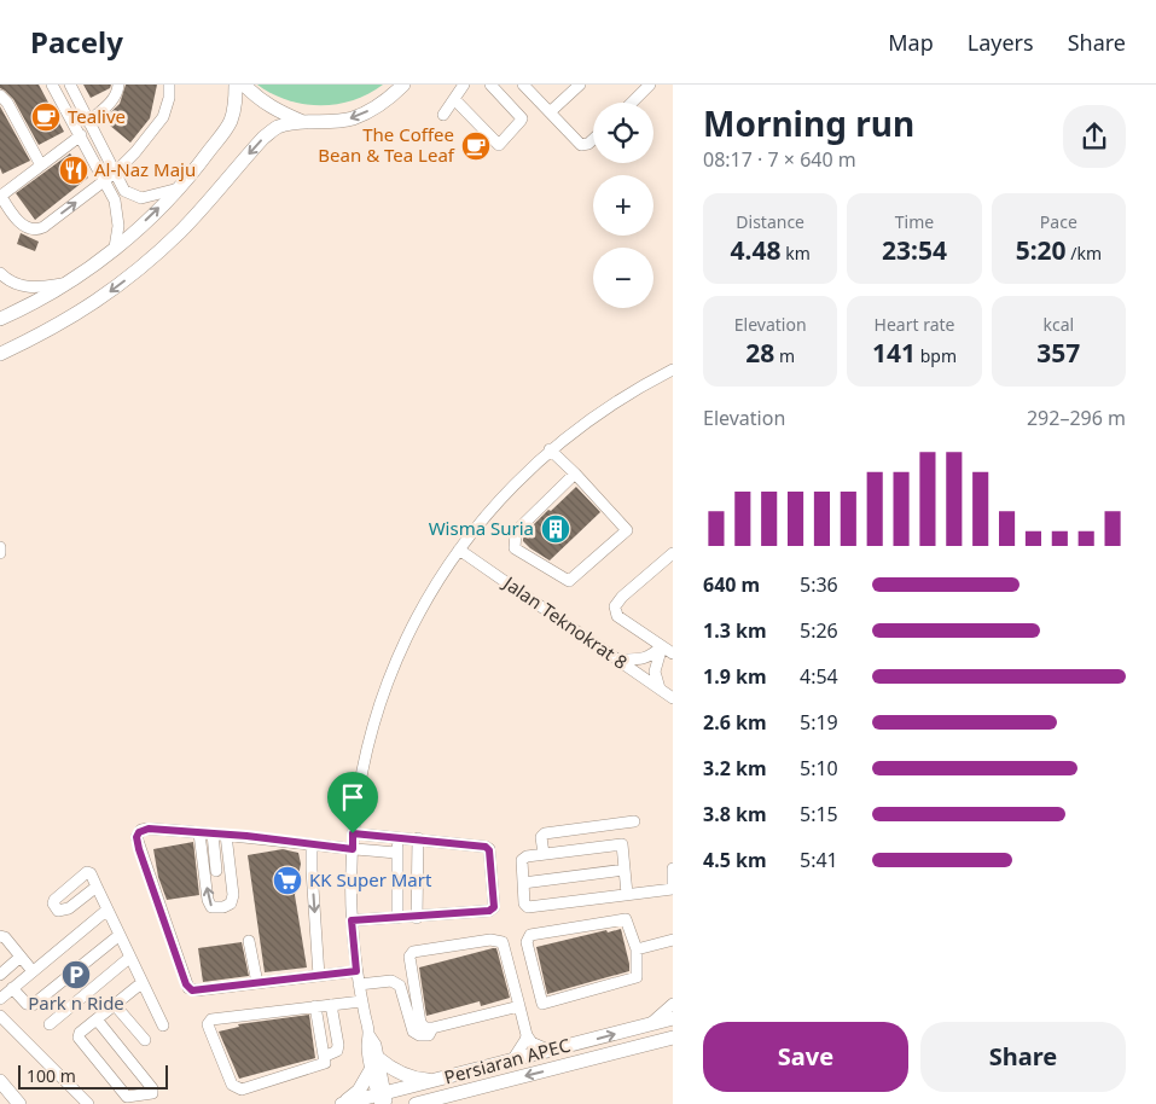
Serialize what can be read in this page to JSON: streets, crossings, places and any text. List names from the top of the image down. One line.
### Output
{"streets":{"main road":["Persiaran APEC"],"street":["Jalan Teknokrat 8"]},"places":{"cafe":["Tealive","The Coffee Bean & Tea Leaf"],"restaurant":["Al-Naz Maju"],"building":["Wisma Suria"],"supermarket":["KK Super Mart"],"parking":["Park n Ride"]},"scale_bar":"100 m","page":{"header":"Pacely","nav":["Map","Layers","Share"],"heading":["Morning run","08:17 · 7 × 640 m"],"map_buttons":["+","−"],"stats":[["Distance","4.48 km"],["Time","23:54"],["Pace","5:20 /km"],["Elevation","28 m"],["Heart rate","141 bpm"],["kcal","357"]],"chart":["Elevation","292–296 m"],"list":[{"name":"640 m","note":"5:36"},{"name":"1.3 km","note":"5:26"},{"name":"1.9 km","note":"4:54"},{"name":"2.6 km","note":"5:19"},{"name":"3.2 km","note":"5:10"},{"name":"3.8 km","note":"5:15"},{"name":"4.5 km","note":"5:41"}],"buttons":["Save","Share"],"scale":"100 m"}}
